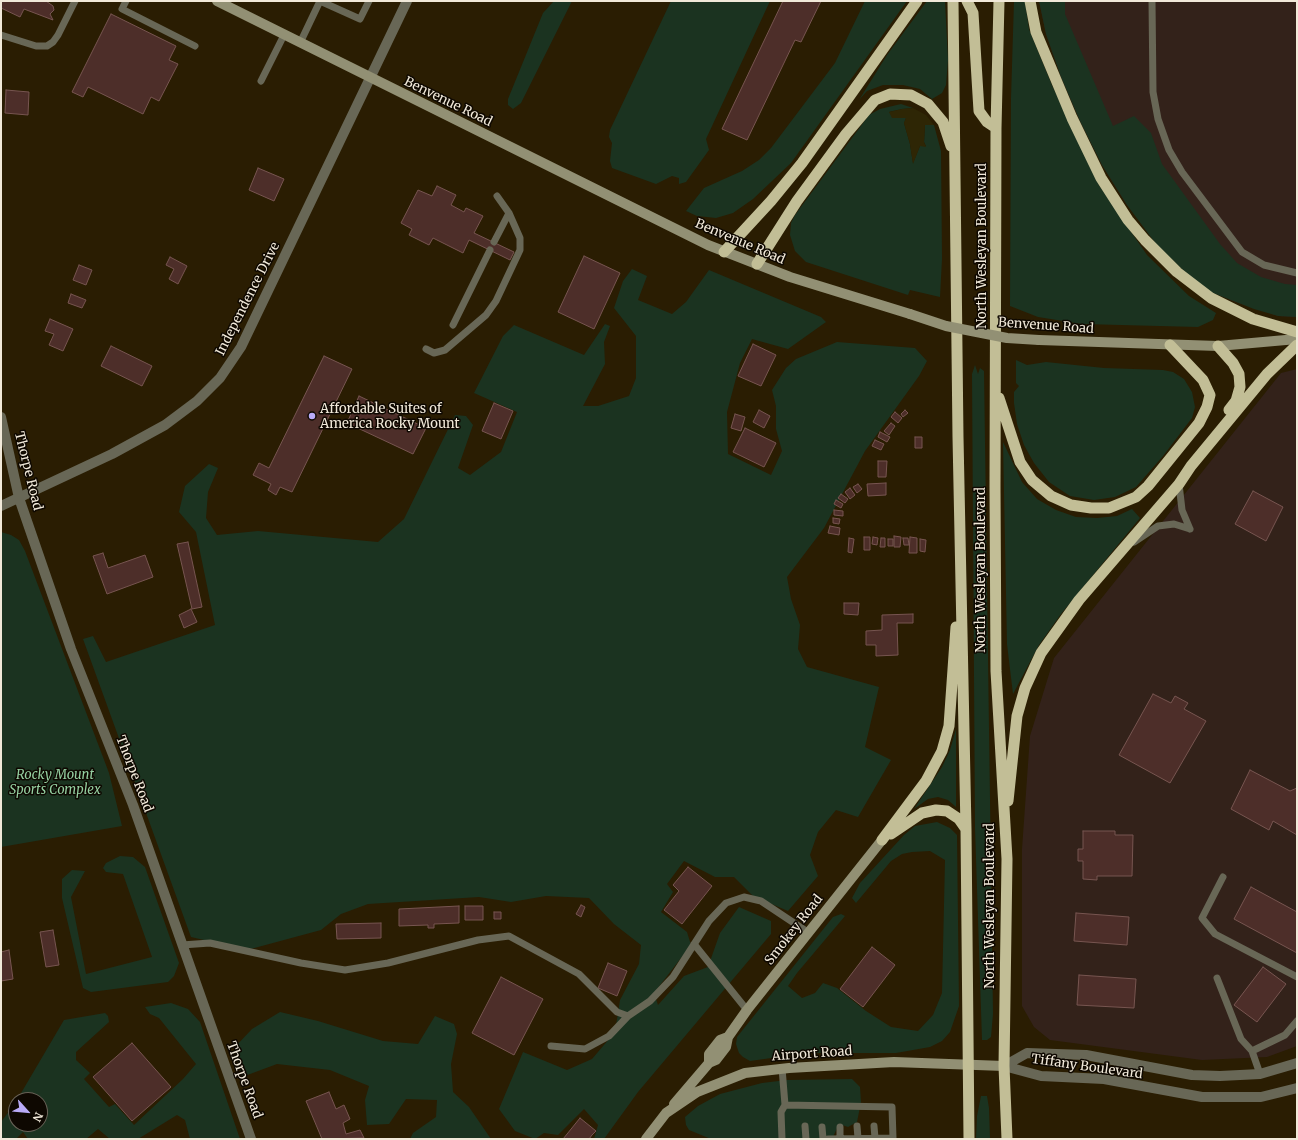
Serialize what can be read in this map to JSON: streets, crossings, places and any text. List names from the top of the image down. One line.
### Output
{"streets":{"highway":["North Wesleyan Boulevard"],"main road":["Benvenue Road","Smokey Road","Airport Road"],"street":["Independence Drive","Thorpe Road","Tiffany Boulevard"]},"crossings":[["Benvenue Road","Independence Drive"],["North Wesleyan Boulevard","Airport Road"],["North Wesleyan Boulevard","Tiffany Boulevard"],["Independence Drive","Thorpe Road"],["Smokey Road","Airport Road"],["Airport Road","Tiffany Boulevard"]],"parks":["Rocky Mount Sports Complex"],"places":["Affordable Suites of America Rocky Mount"],"north":"bottom right"}
